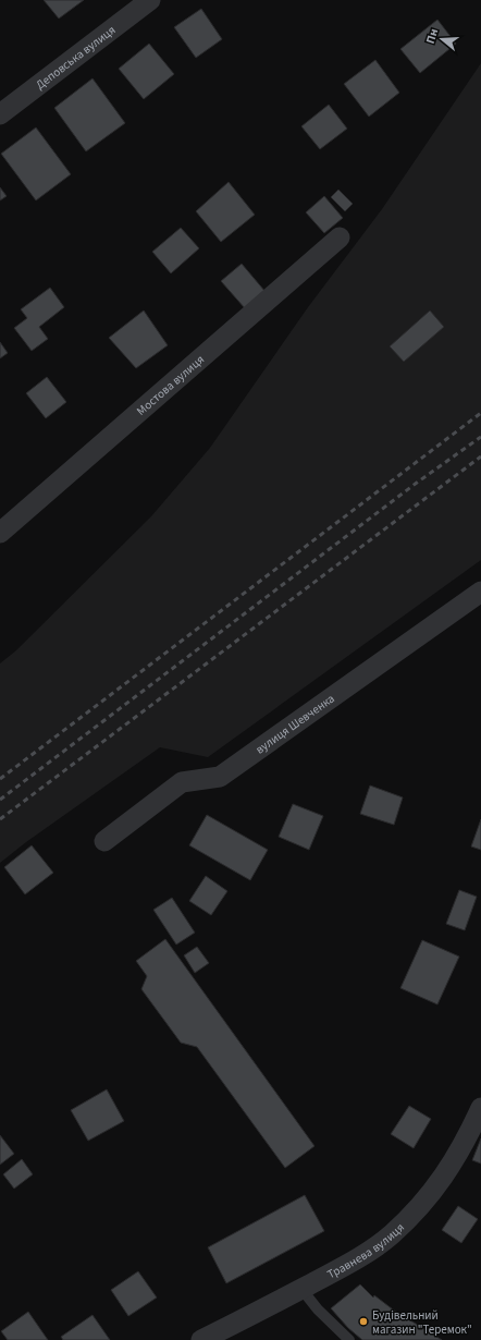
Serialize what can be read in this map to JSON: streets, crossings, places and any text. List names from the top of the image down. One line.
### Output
{"streets":{"street":["Деповська вулиця","Мостова вулиця","вулиця Шевченка","Травнева вулиця"]},"places":["Будівельний магазин \"Теремок\""],"north":"left"}
